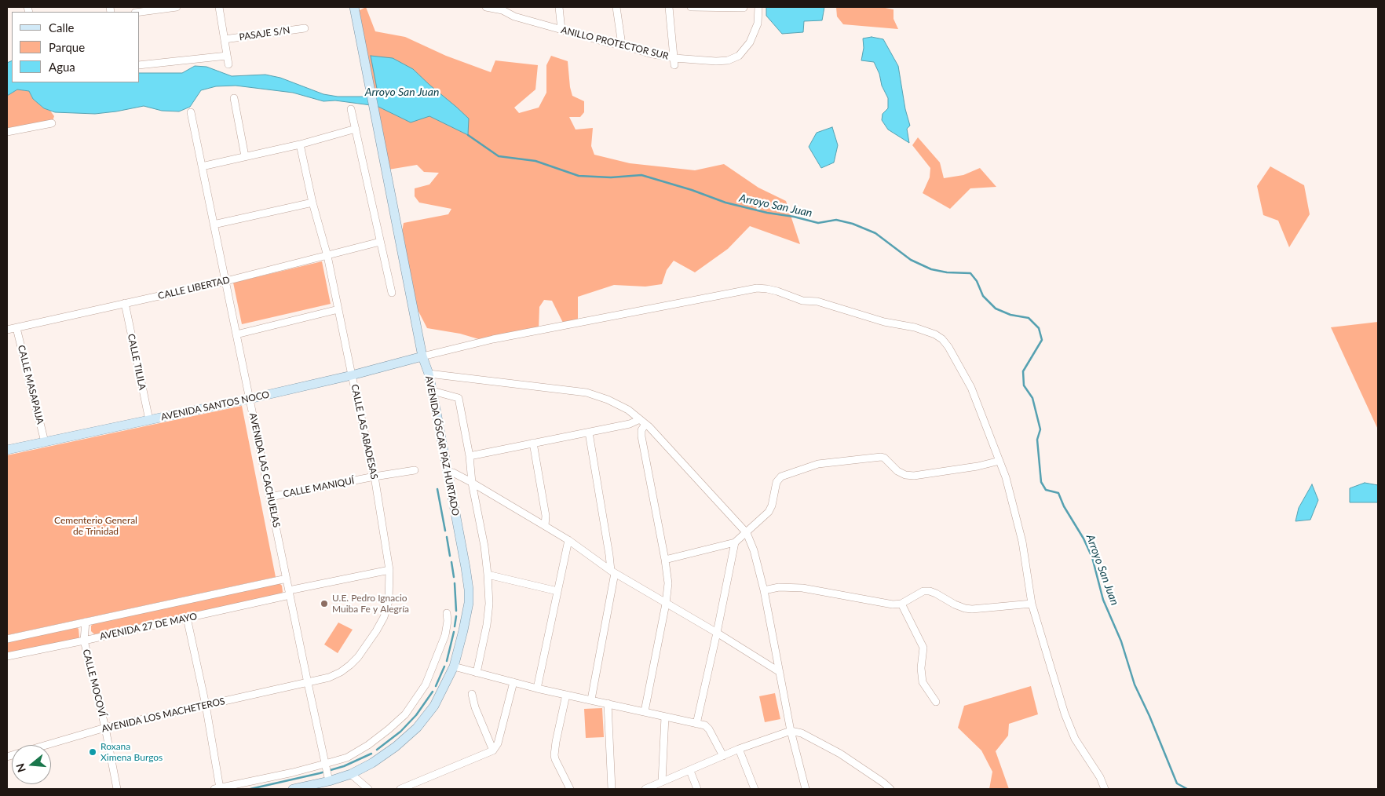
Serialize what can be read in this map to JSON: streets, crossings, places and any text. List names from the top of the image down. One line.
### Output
{"streets":{"main road":["AVENIDA SANTOS NOCO","AVENIDA ÓSCAR PAZ HURTADO"],"street":["PASAJE S/N","ANILLO PROTECTOR SUR","CALLE LIBERTAD","CALLE TILILA","CALLE MASAPAIJA","CALLE LAS ABADESAS","AVENIDA LAS CACHUELAS","CALLE MANIQUÍ","AVENIDA 27 DE MAYO","CALLE MOCOVÍ","AVENIDA LOS MACHETEROS"]},"crossings":[["CALLE LIBERTAD","CALLE TILILA"],["CALLE LIBERTAD","CALLE MASAPAIJA"],["CALLE LIBERTAD","CALLE LAS ABADESAS"],["CALLE LIBERTAD","AVENIDA LAS CACHUELAS"],["CALLE TILILA","AVENIDA SANTOS NOCO"],["CALLE MASAPAIJA","AVENIDA SANTOS NOCO"],["AVENIDA SANTOS NOCO","CALLE LAS ABADESAS"],["AVENIDA SANTOS NOCO","AVENIDA ÓSCAR PAZ HURTADO"],["AVENIDA SANTOS NOCO","AVENIDA LAS CACHUELAS"],["CALLE LAS ABADESAS","AVENIDA LAS CACHUELAS"],["CALLE LAS ABADESAS","CALLE MANIQUÍ"],["CALLE LAS ABADESAS","AVENIDA 27 DE MAYO"],["CALLE LAS ABADESAS","AVENIDA LOS MACHETEROS"],["AVENIDA ÓSCAR PAZ HURTADO","AVENIDA LAS CACHUELAS"],["AVENIDA LAS CACHUELAS","CALLE MANIQUÍ"],["AVENIDA LAS CACHUELAS","AVENIDA 27 DE MAYO"],["AVENIDA LAS CACHUELAS","AVENIDA LOS MACHETEROS"],["AVENIDA 27 DE MAYO","CALLE MOCOVÍ"],["CALLE MOCOVÍ","AVENIDA LOS MACHETEROS"]],"water":["Arroyo San Juan"],"parks":["Cementerio General de Trinidad"],"places":["U.E. Pedro Ignacio Muiba Fe y Alegría","Roxana Ximena Burgos"],"legend":["Calle","Parque","Agua"],"north":"left"}
